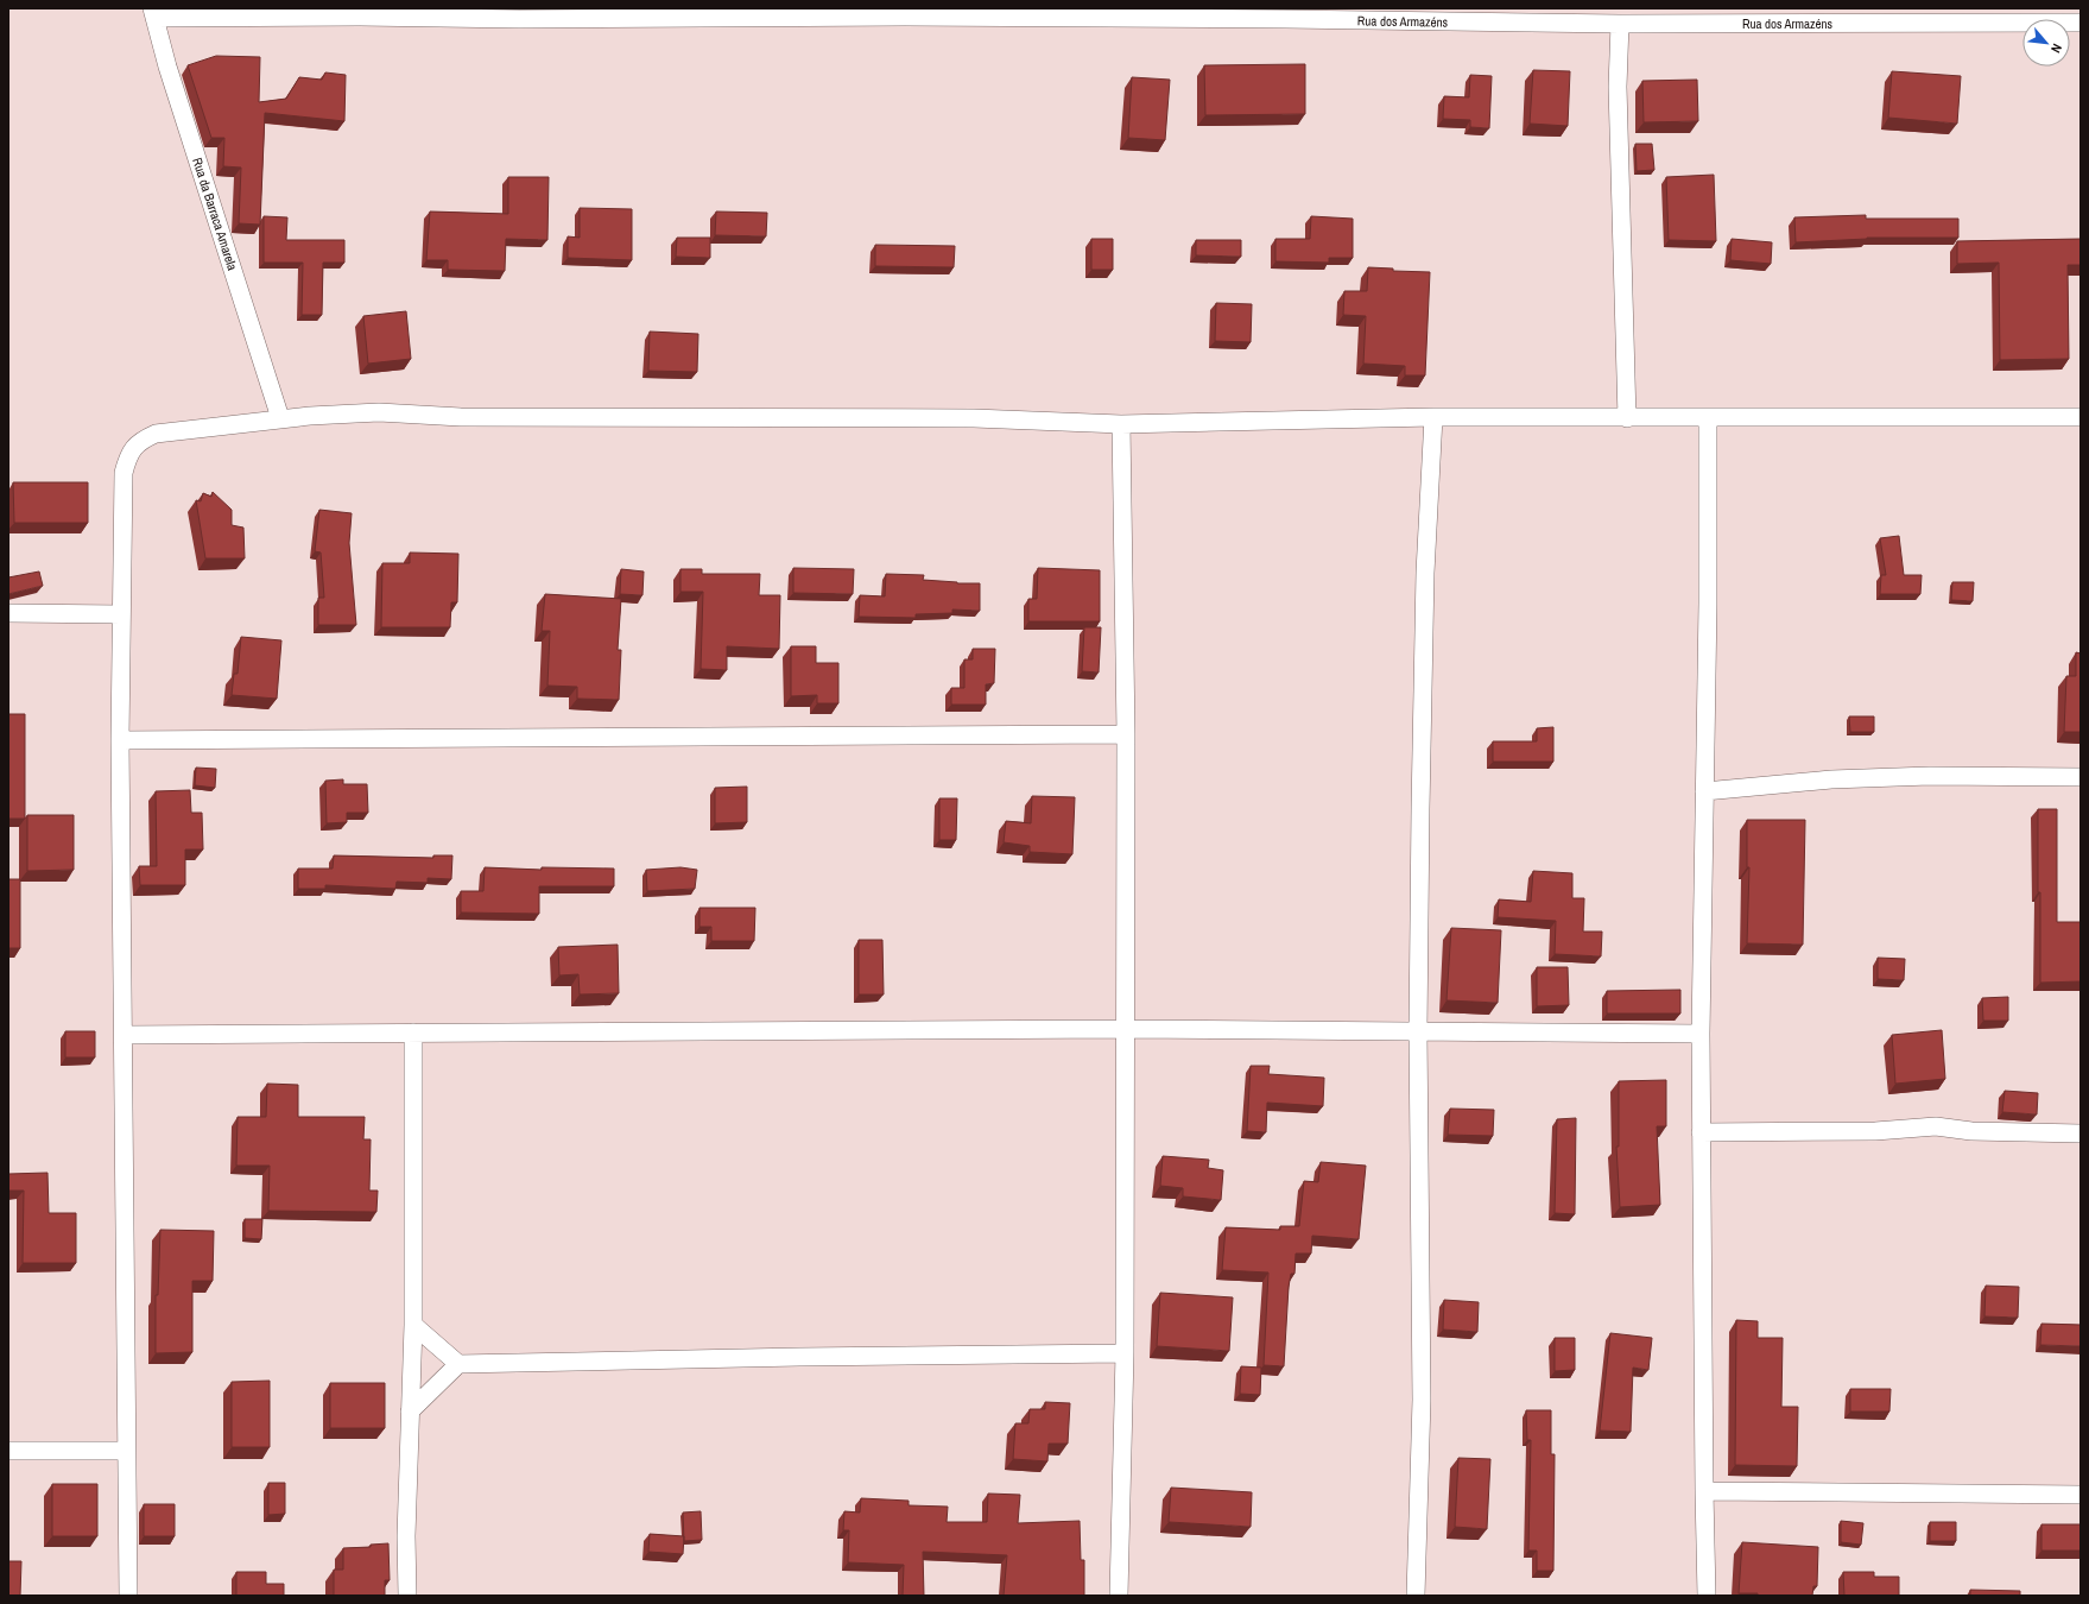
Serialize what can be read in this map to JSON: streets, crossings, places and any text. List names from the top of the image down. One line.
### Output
{"streets":{"street":["Rua dos Armazéns","Rua da Barraca Amarela"]},"crossings":[["Rua dos Armazéns","Rua da Barraca Amarela"]],"north":"bottom right"}
